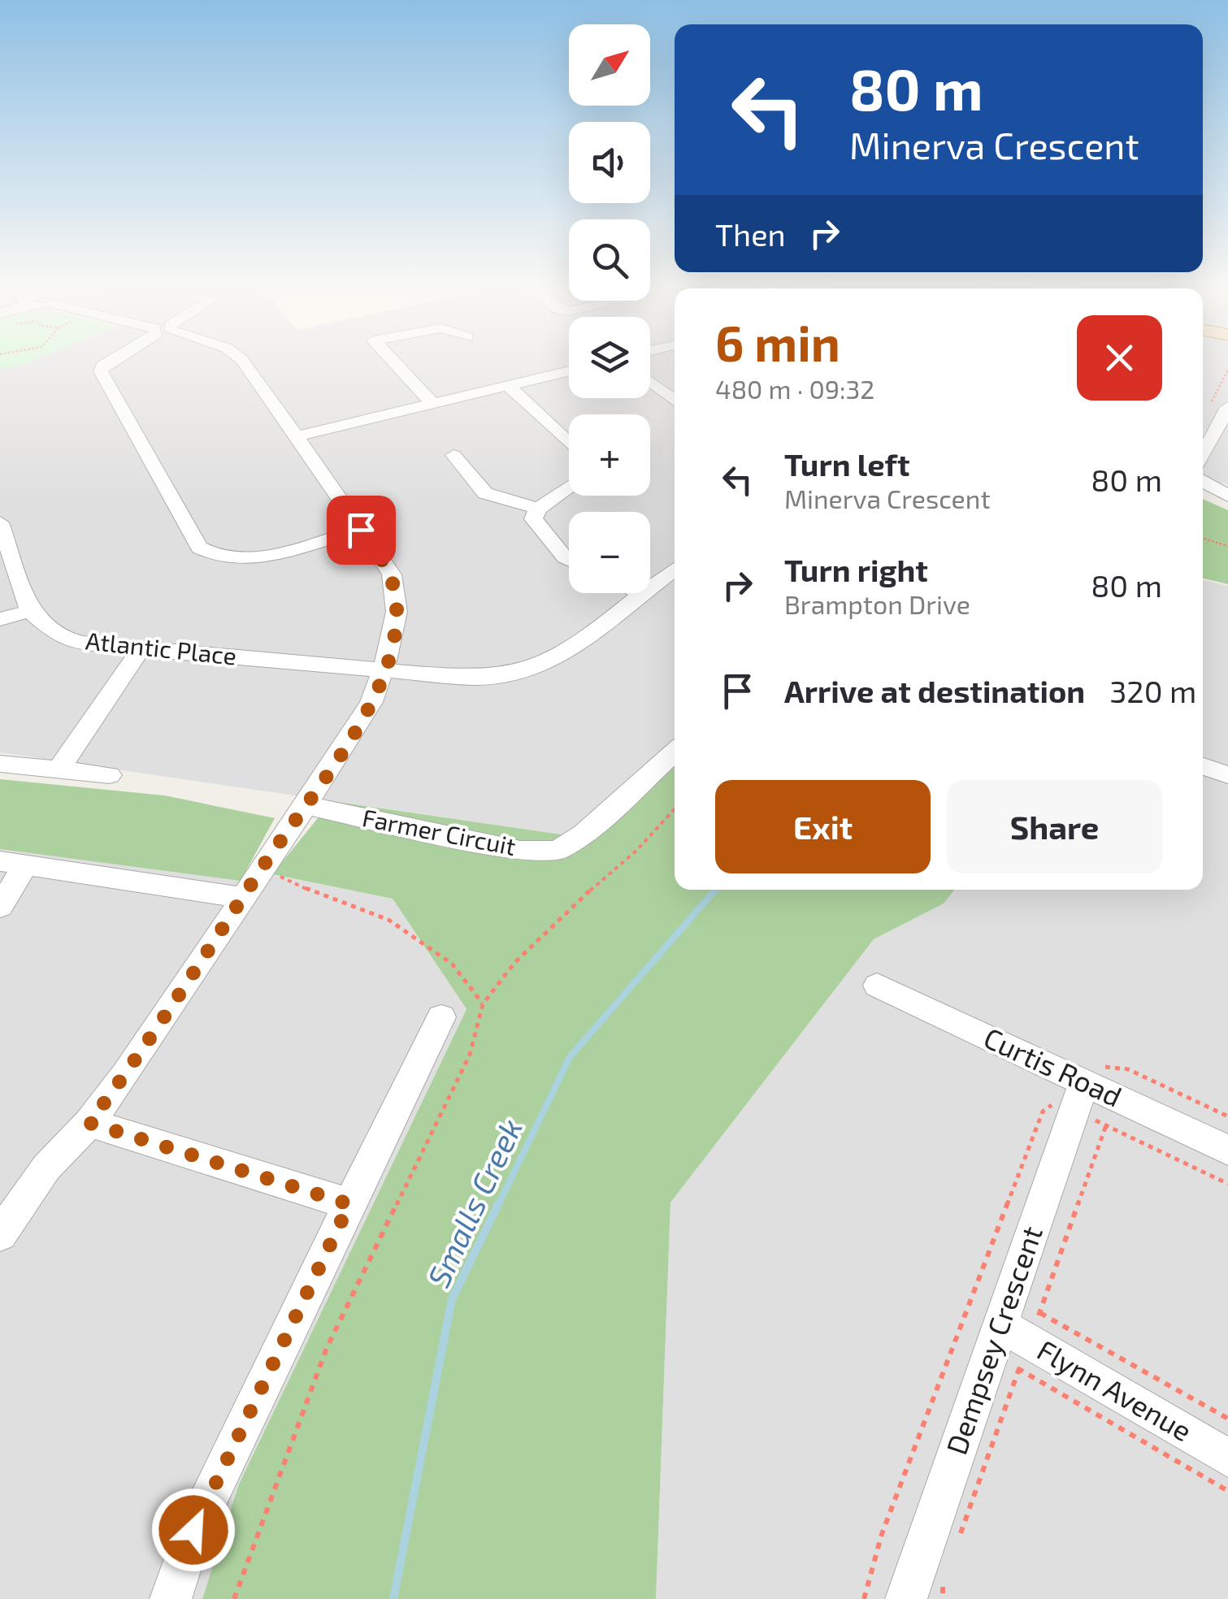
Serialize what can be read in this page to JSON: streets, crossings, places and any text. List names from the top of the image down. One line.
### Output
{"streets":{"street":["Atlantic Place","Farmer Circuit","Curtis Road","Dempsey Crescent","Flynn Avenue"]},"crossings":[["Curtis Road","Dempsey Crescent"],["Dempsey Crescent","Flynn Avenue"]],"water":["Smalls Creek"],"north":"top right","page":{"map_buttons":["+","−"],"turn":["80 m","Minerva Crescent"],"then":"Then","heading":["6 min","480 m · 09:32"],"list":[{"name":"Turn left","note":"Minerva Crescent","value":"80 m"},{"name":"Turn right","note":"Brampton Drive","value":"80 m"},{"name":"Arrive at destination","value":"320 m"}],"buttons":["Exit","Share"]}}
